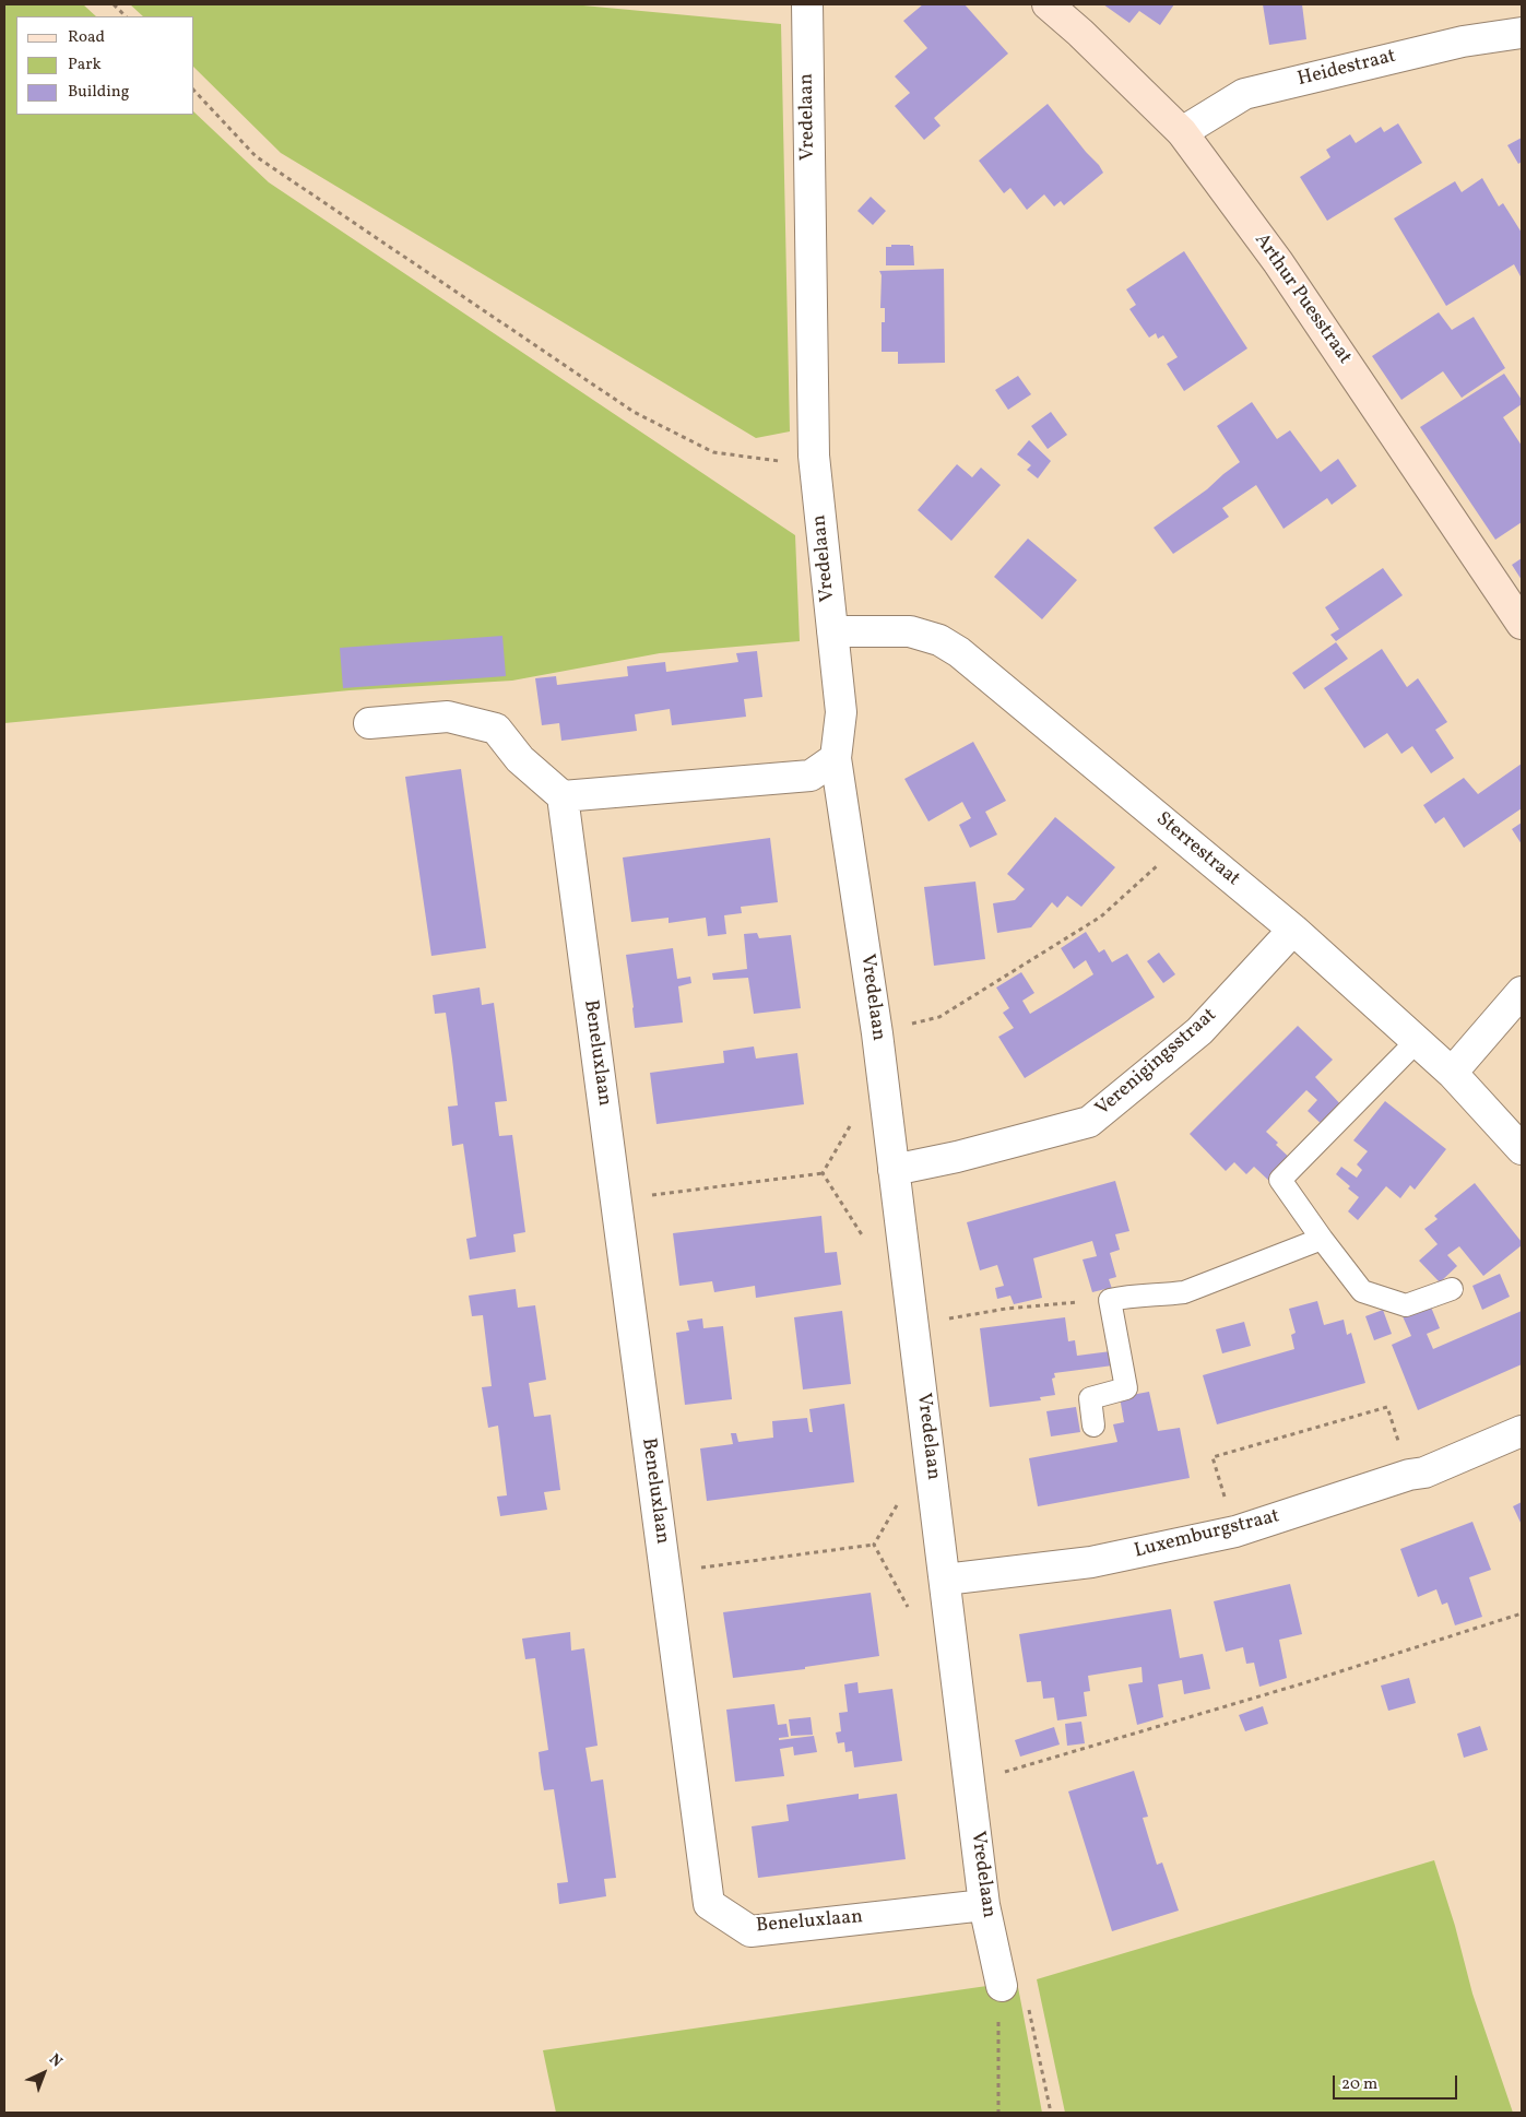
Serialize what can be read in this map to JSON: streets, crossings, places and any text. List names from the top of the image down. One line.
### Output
{"streets":{"street":["Heidestraat","Vredelaan","Arthur Puesstraat","Sterrestraat","Beneluxlaan","Verenigingsstraat","Luxemburgstraat"]},"crossings":[["Heidestraat","Arthur Puesstraat"],["Vredelaan","Sterrestraat"],["Vredelaan","Beneluxlaan"],["Vredelaan","Verenigingsstraat"],["Vredelaan","Luxemburgstraat"],["Sterrestraat","Verenigingsstraat"]],"legend":["Road","Park","Building"],"scale_bar":"20 m","north":"top right"}
